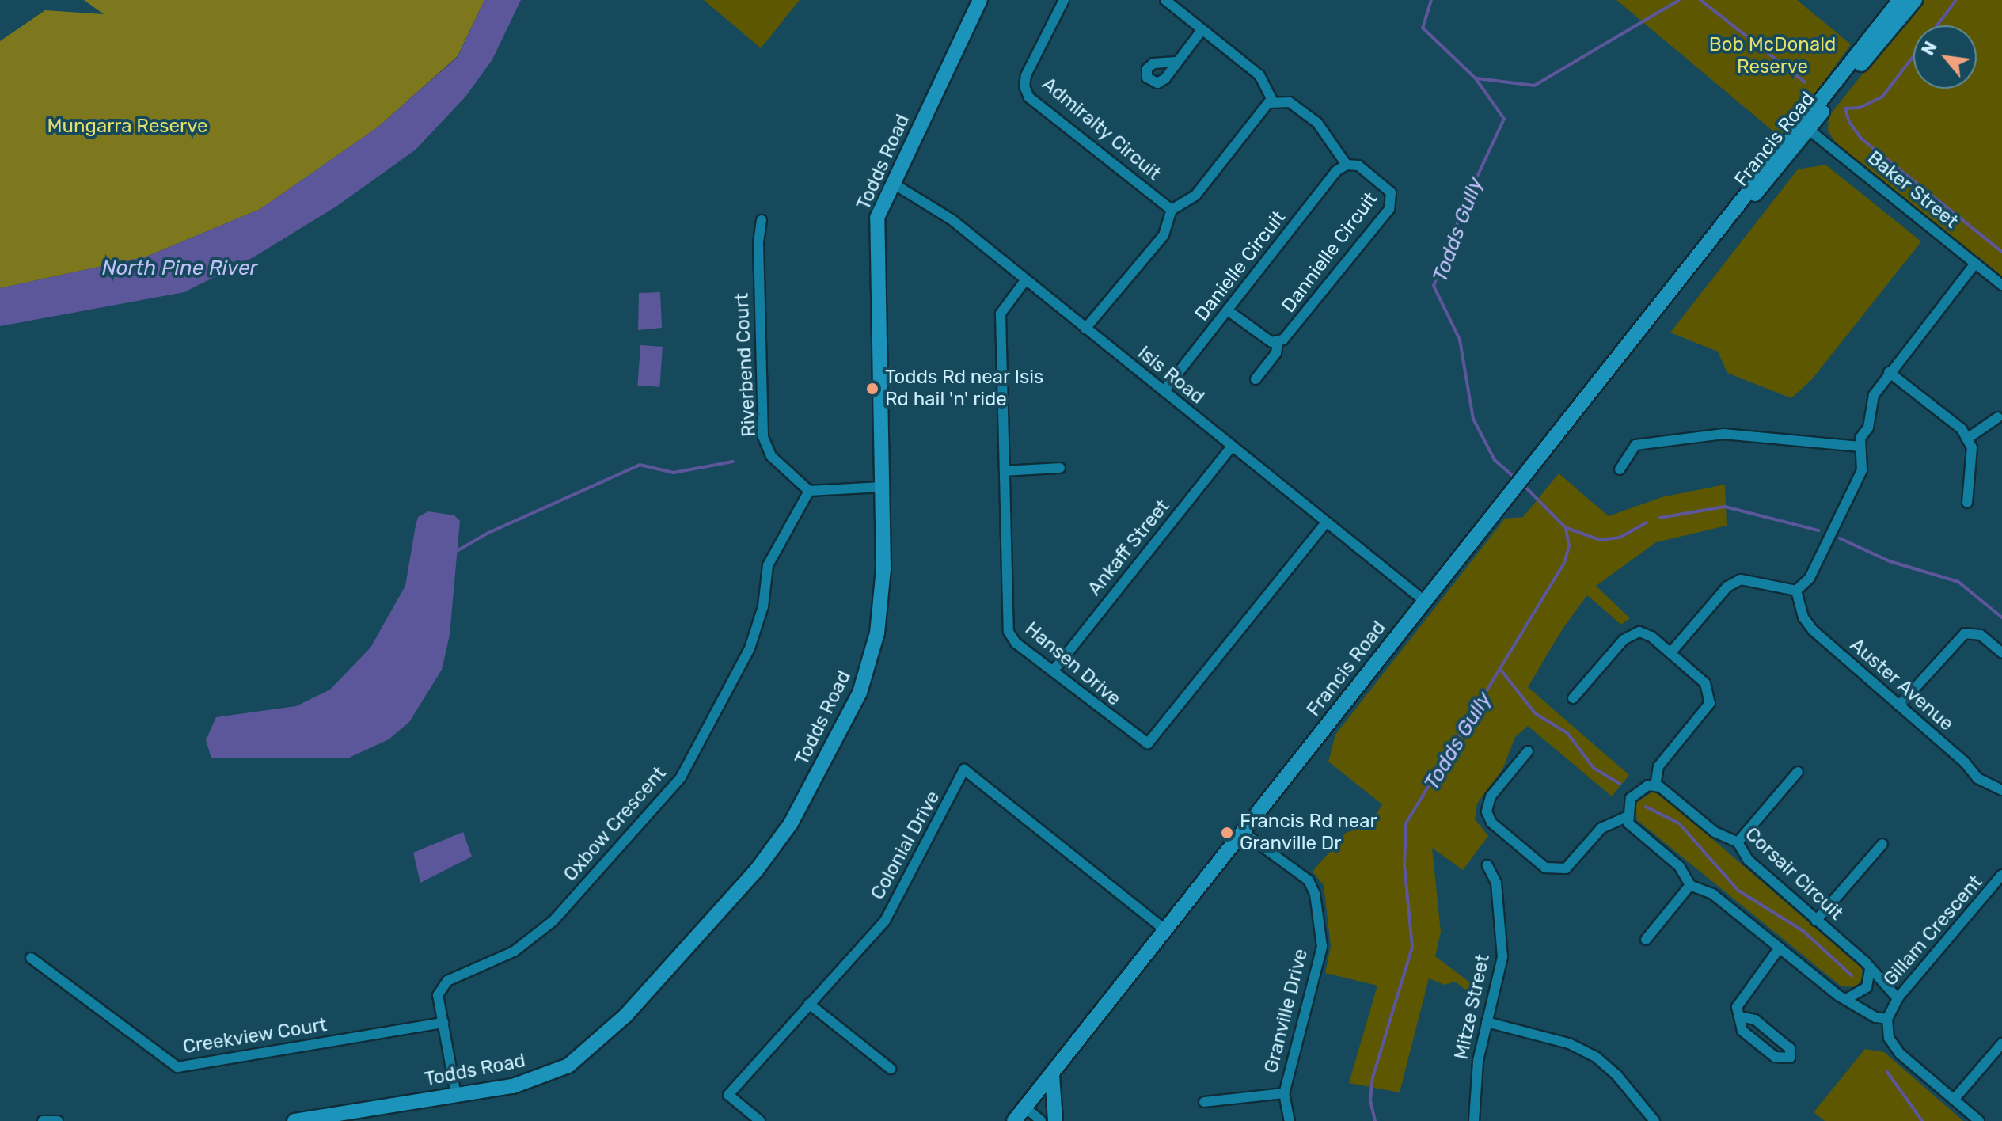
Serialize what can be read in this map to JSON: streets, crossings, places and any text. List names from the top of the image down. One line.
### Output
{"streets":{"main road":["Francis Road","Todds Road"],"street":["Admiralty Circuit","Baker Street","Dannielle Circuit","Danielle Circuit","Riverbend Court","Isis Road","Ankaff Street","Hansen Drive","Auster Avenue","Oxbow Crescent","Colonial Drive","Corsair Circuit","Gillam Crescent","Mitze Street","Granville Drive","Creekview Court"]},"crossings":[["Francis Road","Baker Street"],["Francis Road","Isis Road"],["Francis Road","Colonial Drive"],["Francis Road","Granville Drive"],["Todds Road","Isis Road"],["Todds Road","Oxbow Crescent"],["Dannielle Circuit","Danielle Circuit"],["Danielle Circuit","Isis Road"],["Riverbend Court","Oxbow Crescent"],["Isis Road","Ankaff Street"],["Isis Road","Hansen Drive"],["Ankaff Street","Hansen Drive"],["Oxbow Crescent","Creekview Court"],["Corsair Circuit","Gillam Crescent"]],"water":["Todds Gully","North Pine River"],"parks":["Bob McDonald Reserve","Mungarra Reserve"],"places":["Todds Rd near Isis Rd hail 'n' ride","Francis Rd near Granville Dr"],"north":"top left"}
